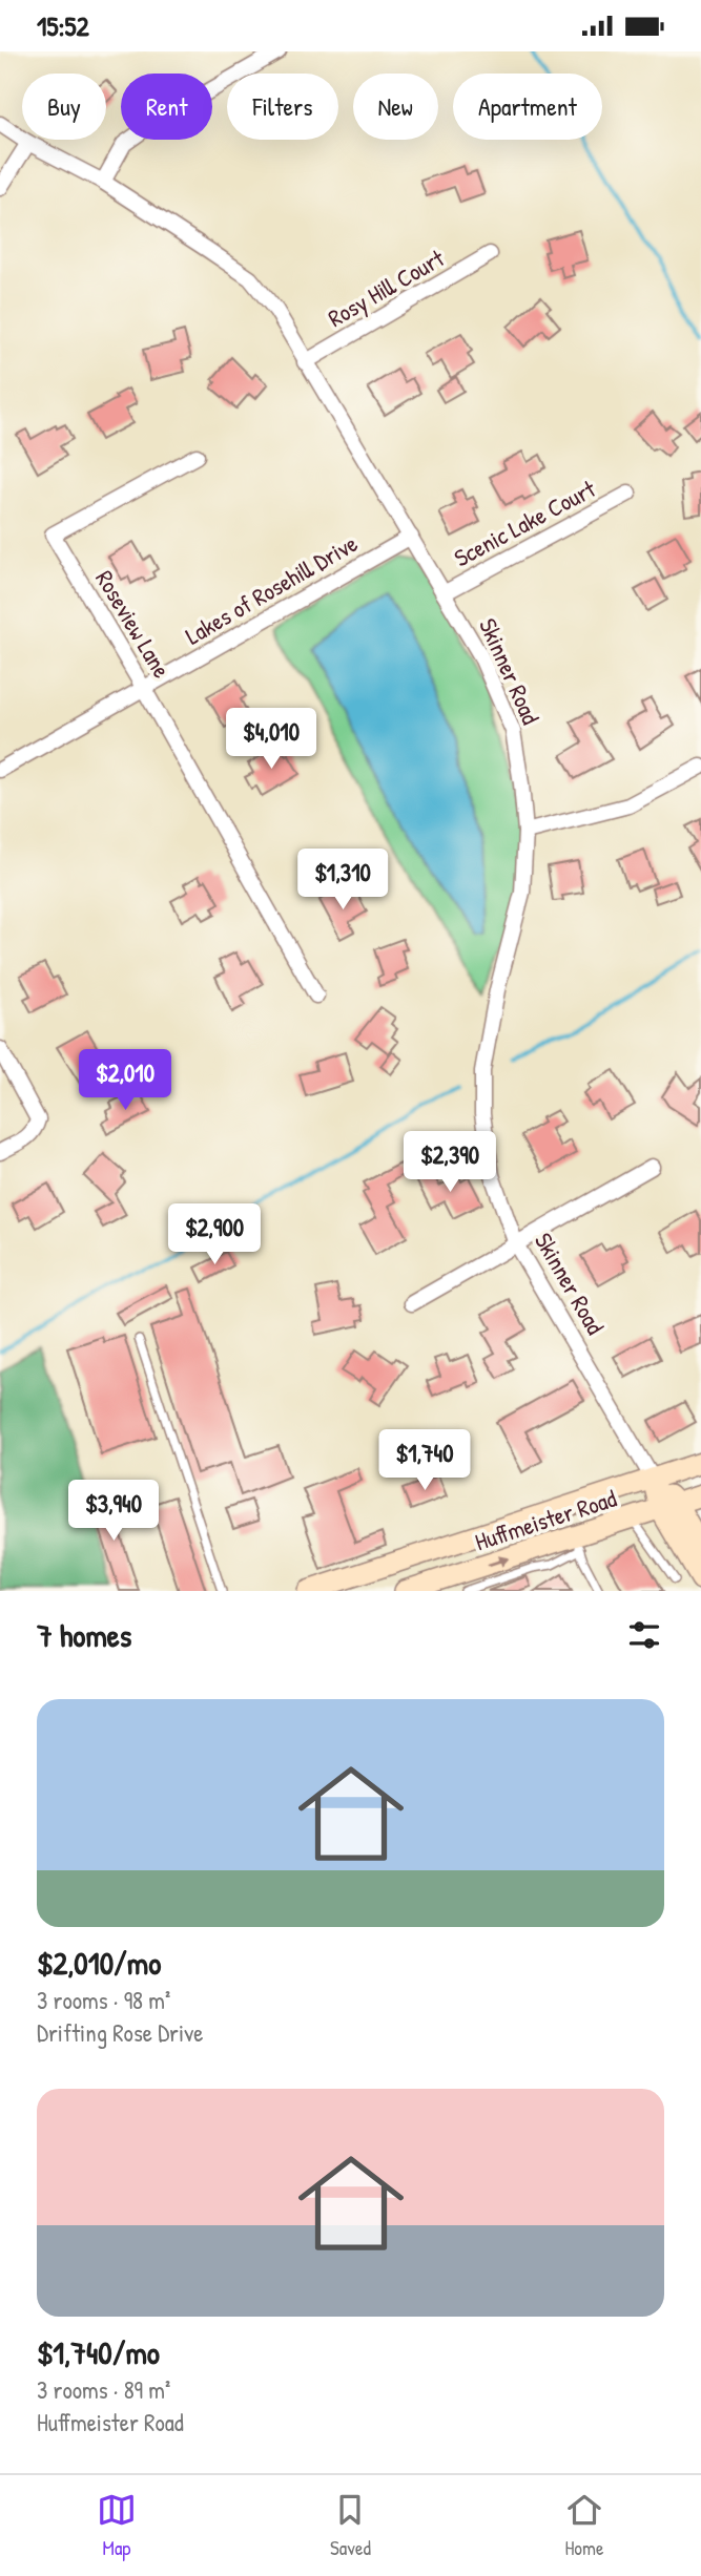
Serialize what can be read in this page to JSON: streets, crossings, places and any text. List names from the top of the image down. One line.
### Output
{"streets":{"main road":["Skinner Road","Huffmeister Road"],"street":["Rosy Hill Court","Scenic Lake Court","Lakes of Rosehill Drive","Roseview Lane"]},"crossings":[["Rosy Hill Court","Skinner Road"],["Scenic Lake Court","Skinner Road"],["Lakes of Rosehill Drive","Roseview Lane"],["Lakes of Rosehill Drive","Skinner Road"],["Skinner Road","Huffmeister Road"]],"page":{"status":"15:52","chip":["Buy","Rent","Filters","New","Apartment"],"price":["$4,010","$1,310","$2,010","$2,390","$2,900","$1,740","$3,940"],"heading":"7 homes","list":[{"name":"$2,010/mo","note":"3 rooms · 98 m² · Drifting Rose Drive"},{"name":"$1,740/mo","note":"3 rooms · 89 m² · Huffmeister Road"}],"tabs":["Map","Saved","Home"]}}
